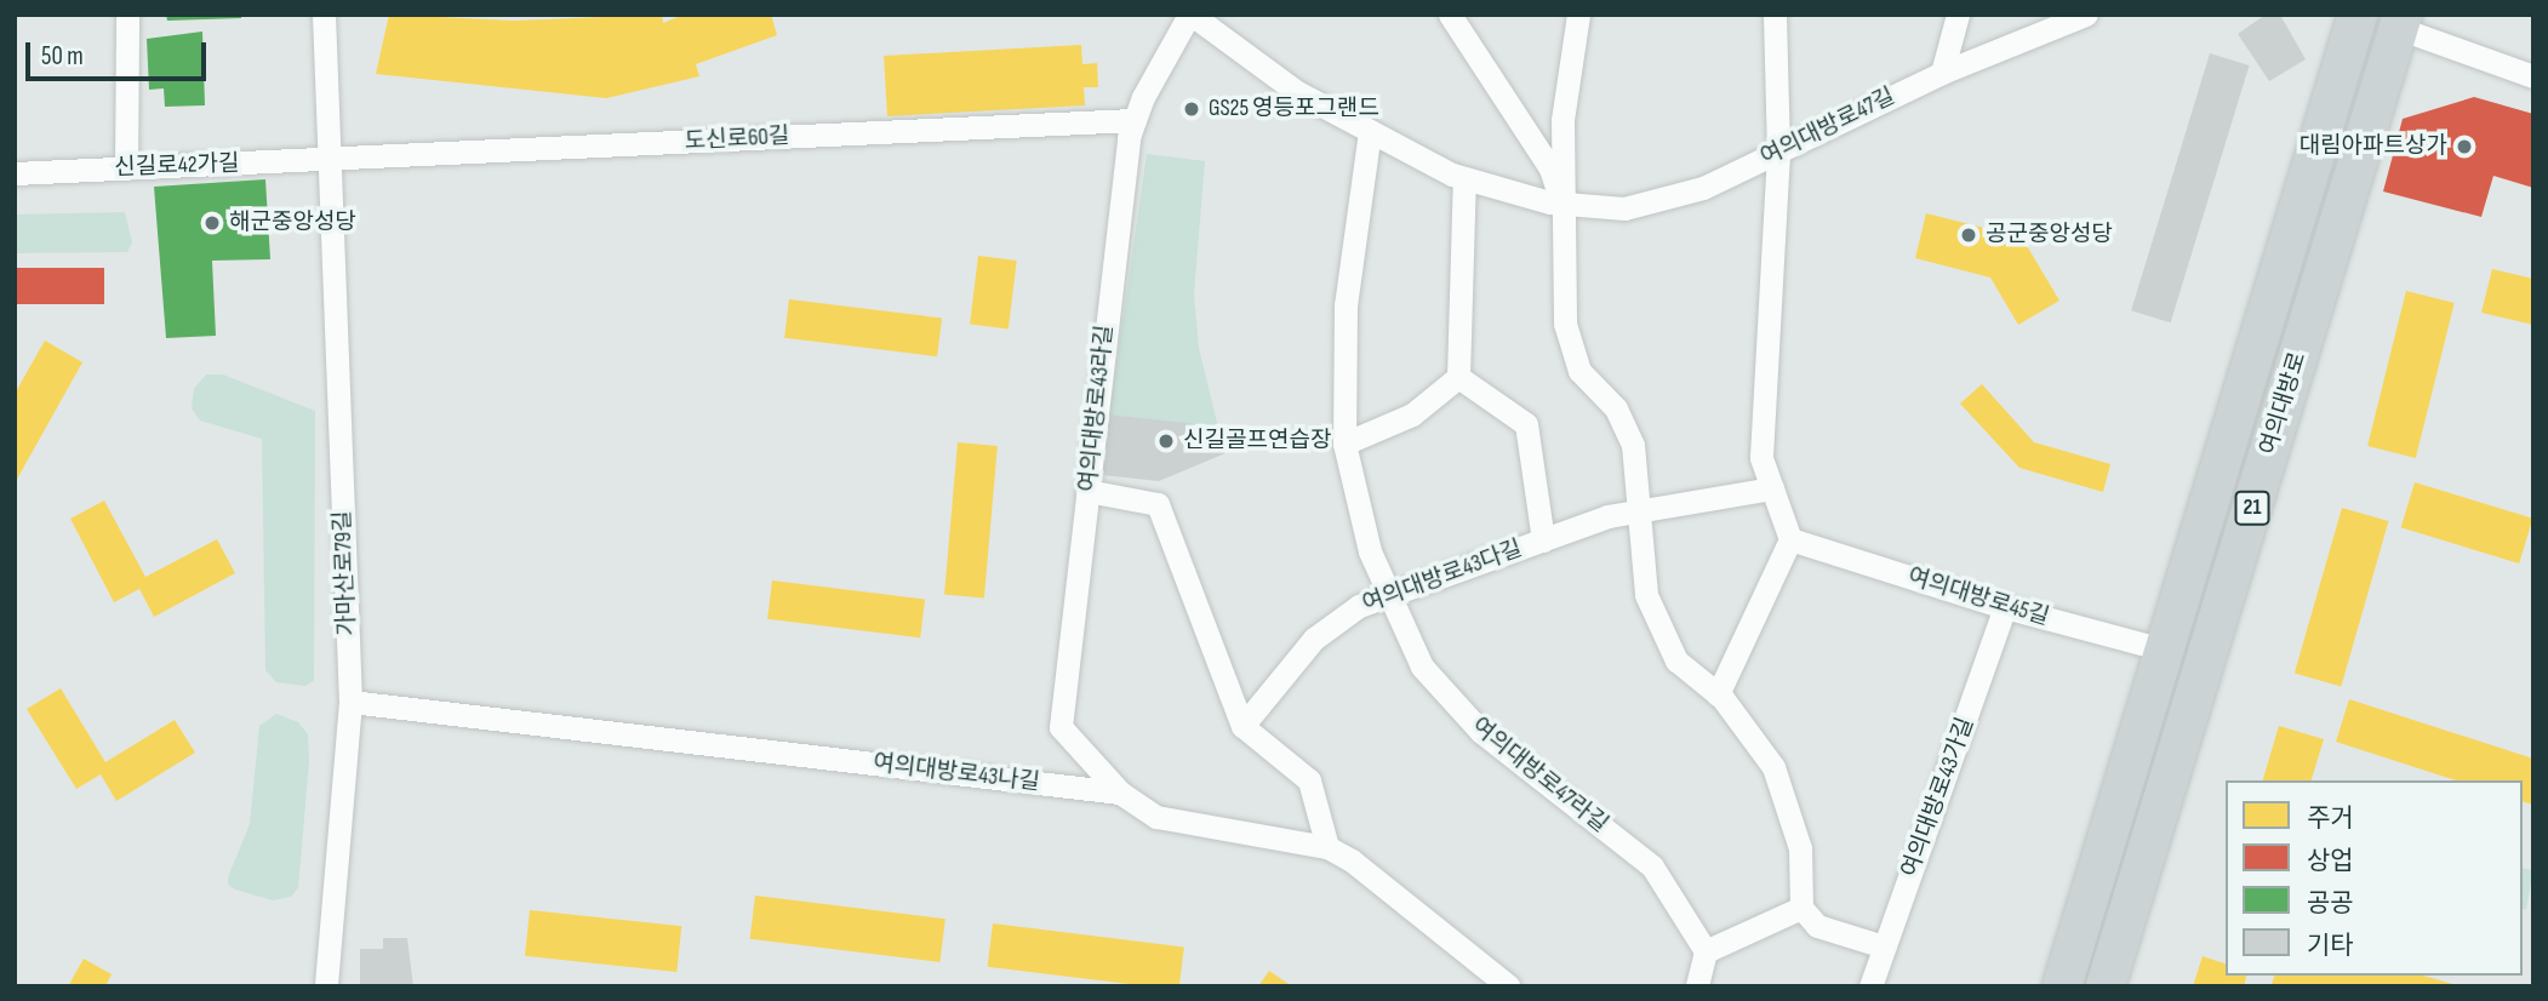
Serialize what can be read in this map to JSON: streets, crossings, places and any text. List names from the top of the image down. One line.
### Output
{"streets":{"main road":["여의대방로","21"],"street":["여의대방로47길","도신로60길","신길로42가길","여의대방로43라길","가마산로79길","여의대방로43다길","여의대방로45길","여의대방로43나길","여의대방로47라길","여의대방로43가길"]},"crossings":[["여의대방로47길","여의대방로43라길"],["여의대방로47길","여의대방로47라길"],["도신로60길","신길로42가길"],["도신로60길","여의대방로43라길"],["도신로60길","가마산로79길"],["신길로42가길","가마산로79길"],["여의대방로","여의대방로45길"],["여의대방로43라길","여의대방로43나길"],["가마산로79길","여의대방로43나길"],["여의대방로43다길","여의대방로47라길"],["여의대방로45길","여의대방로43가길"]],"places":["GS25 영등포그랜드","대림아파트상가","해군중앙성당","공군중앙성당","신길골프연습장"],"legend":["주거","상업","공공","기타"],"scale_bar":"50 m"}
